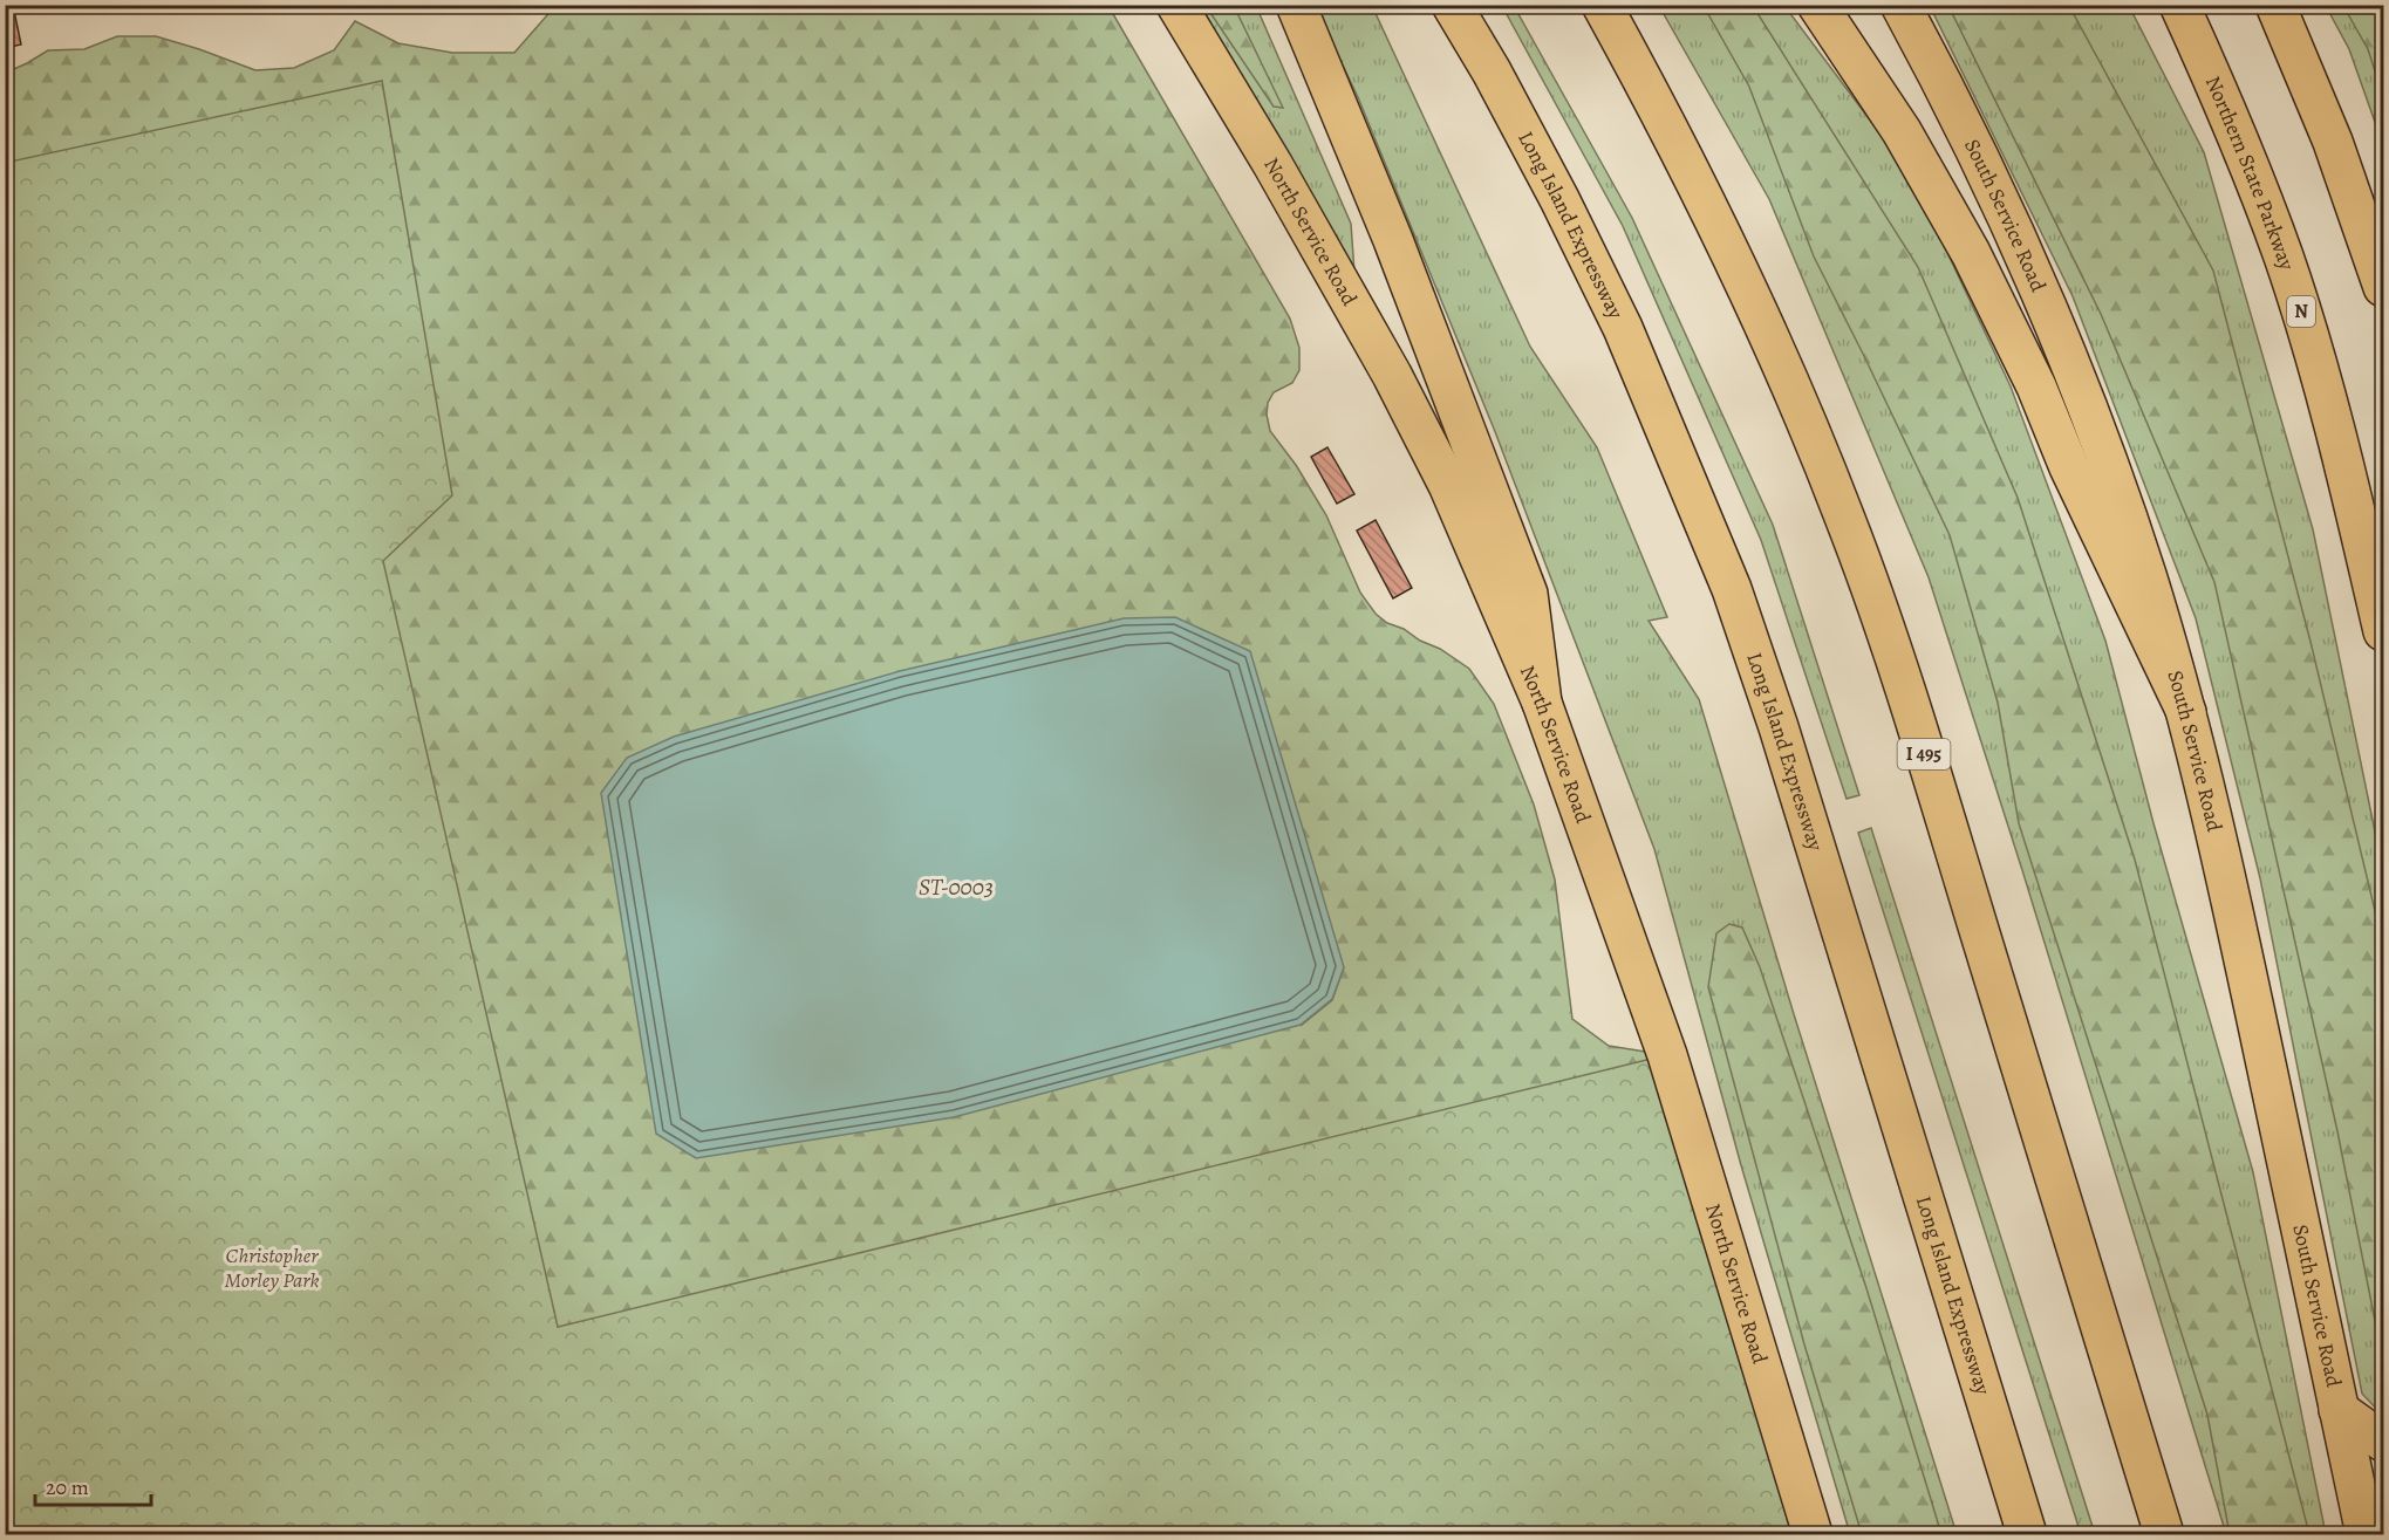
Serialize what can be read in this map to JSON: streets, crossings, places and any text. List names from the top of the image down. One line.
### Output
{"streets":{"main road":["Northern State Parkway","South Service Road","Long Island Expressway","North Service Road","N","I 495"]},"water":["ST-0003"],"parks":["Christopher Morley Park"],"scale_bar":"20 m"}
